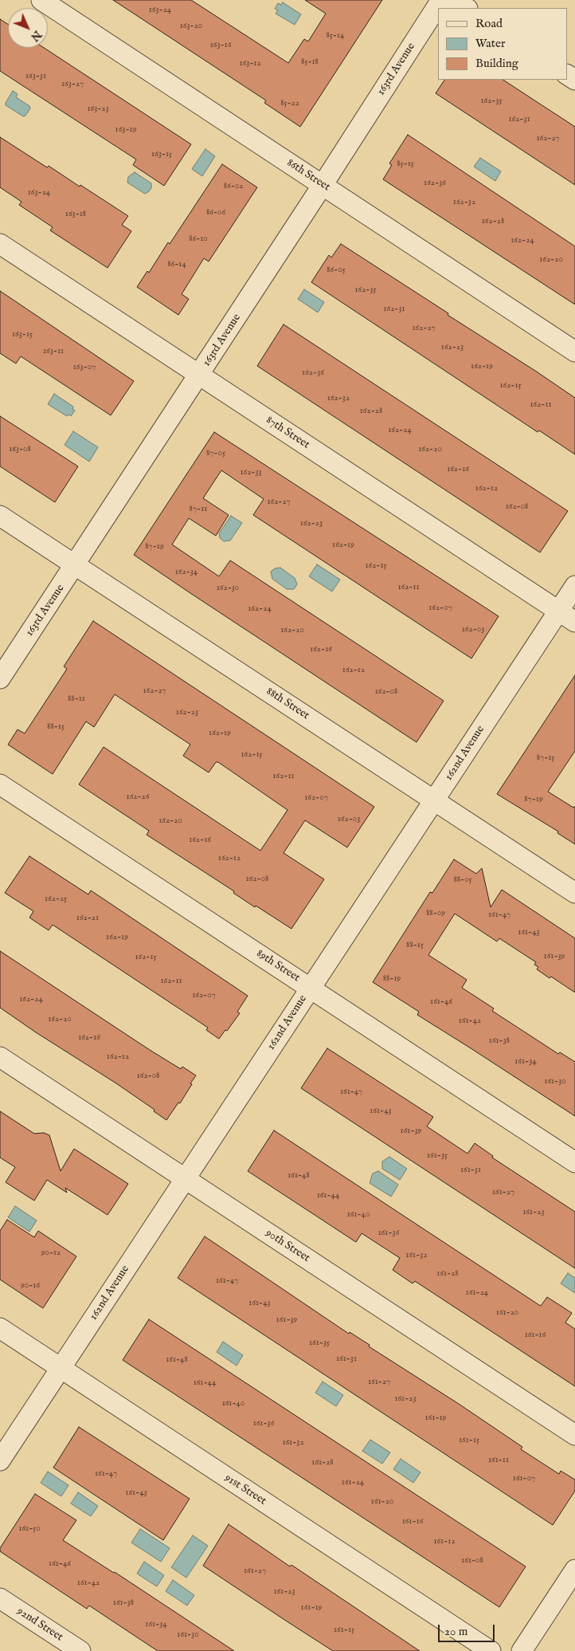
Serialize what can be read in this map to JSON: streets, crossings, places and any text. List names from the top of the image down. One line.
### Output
{"streets":{"street":["163rd Avenue","86th Street","87th Street","88th Street","162nd Avenue","89th Street","90th Street","91st Street","92nd Street"]},"crossings":[["163rd Avenue","86th Street"],["163rd Avenue","87th Street"],["163rd Avenue","88th Street"],["87th Street","162nd Avenue"],["88th Street","162nd Avenue"],["162nd Avenue","89th Street"],["162nd Avenue","90th Street"],["162nd Avenue","91st Street"]],"house_numbers":["163-24","163-20","85-14","163-16","85-18","163-12","163-31","163-27","162-35","85-22","163-23","162-31","163-19","162-27","163-15","85-15","162-36","86-02","163-24","162-32","86-06","163-18","162-28","86-10","162-24","162-20","86-14","86-05","162-35","162-31","162-27","163-15","162-23","163-11","162-19","163-07","162-36","162-15","162-32","162-11","162-28","162-24","163-08","162-20","87-05","162-16","162-33","162-12","162-27","162-08","87-11","162-23","162-19","87-19","162-15","162-34","162-11","162-30","162-07","162-24","162-03","162-20","162-16","162-12","162-27","162-08","88-11","162-23","88-15","162-19","162-15","87-15","162-11","162-26","162-07","87-19","162-03","162-20","162-16","162-12","162-08","88-05","162-25","88-09","161-47","162-21","161-43","162-19","88-15","161-39","162-15","88-19","162-11","162-07","162-24","161-46","162-20","161-42","162-16","161-38","162-12","161-34","162-08","161-30","161-47","161-43","161-39","161-35","161-31","161-48","161-27","161-44","161-23","161-40","161-36","90-12","161-32","161-28","161-47","90-16","161-24","161-43","161-20","161-39","161-16","161-35","161-31","161-48","161-27","161-44","161-23","161-40","161-19","161-36","161-15","161-32","161-11","161-28","161-47","161-07","161-24","161-43","161-20","161-16","161-50","161-12","161-08","161-46","161-27","161-42","161-23","161-38","161-19","161-34","161-15","161-30"],"legend":["Road","Water","Building"],"scale_bar":"20 m","north":"bottom right"}
